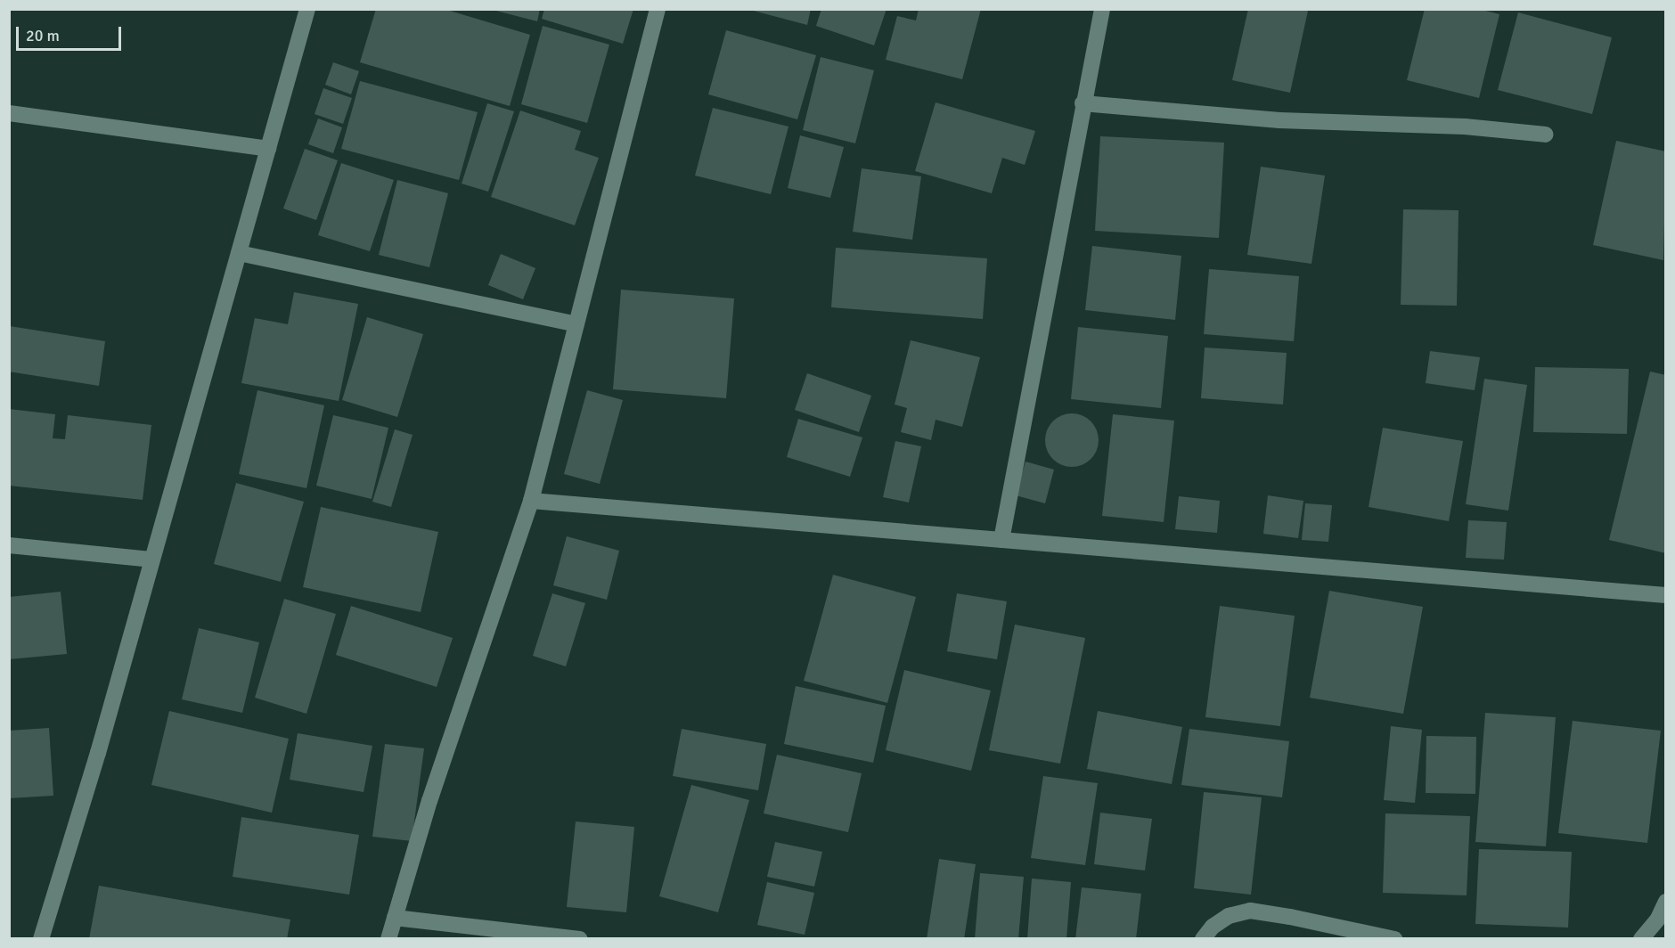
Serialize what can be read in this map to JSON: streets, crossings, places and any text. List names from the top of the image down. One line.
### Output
{"scale_bar":"20 m"}
